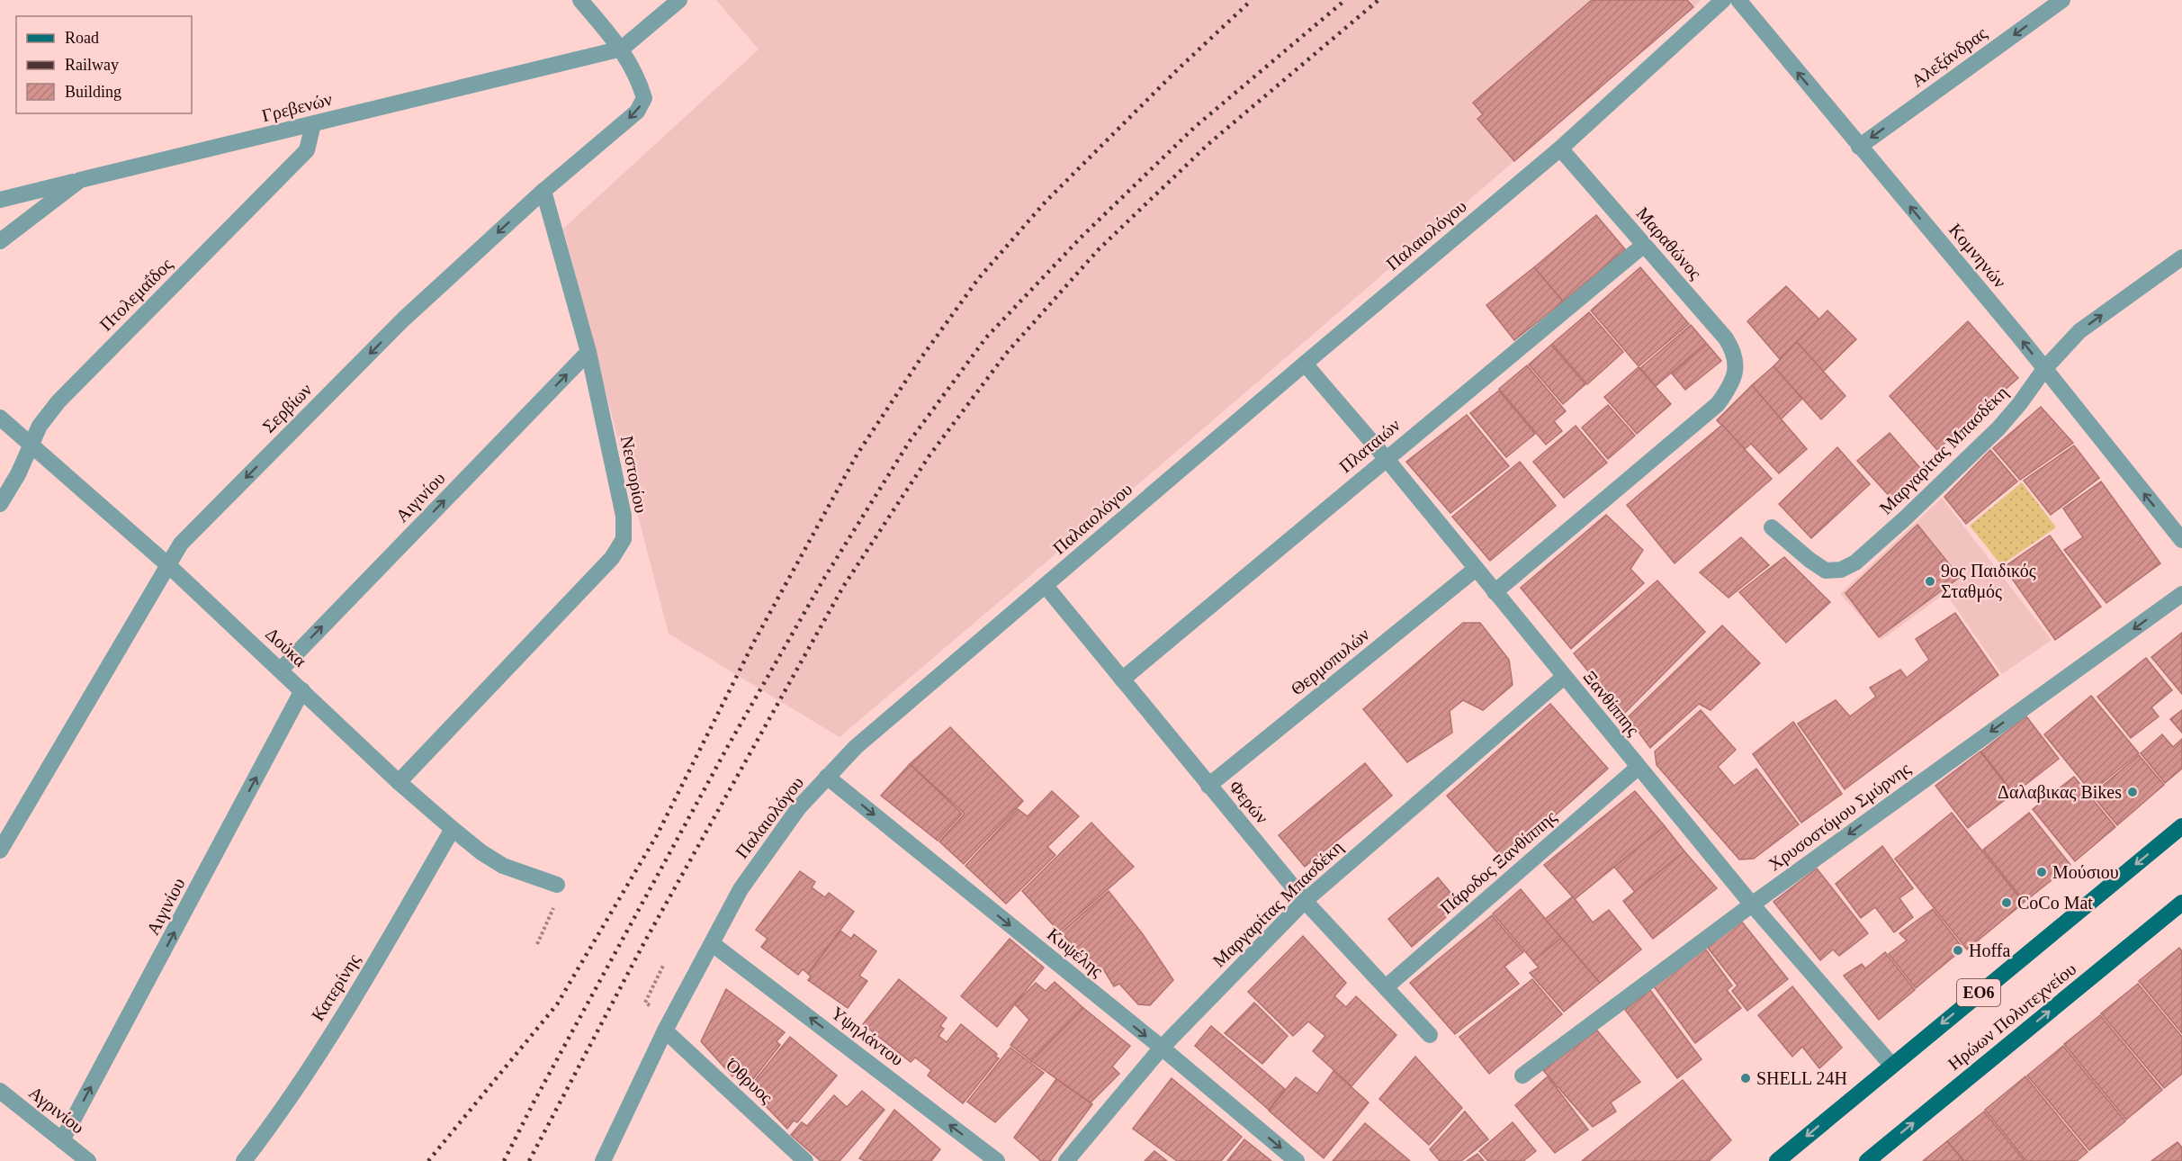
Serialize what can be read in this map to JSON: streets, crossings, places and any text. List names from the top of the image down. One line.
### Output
{"streets":{"main road":["ΕΟ6","Ηρώων Πολυτεχνείου"],"street":["Αλεξάνδρας","Γρεβενών","Παλαιολόγου","Μαραθώνος","Κομνηνών","Πτολεμαΐδος","Σερβίων","Πλαταιών","Μαργαρίτας Μπασδέκη","Νεστορίου","Αιγινίου","Δούκα","Θερμοπυλών","Ξανθίππης","Φερών","Χρυσοστόμου Σμύρνης","Πάροδος Ξανθίππης","Κυψέλης","Κατερίνης","Υψηλάντου","Όθρυος","Αγρινίου"]},"crossings":[["Αλεξάνδρας","Κομνηνών"],["Γρεβενών","Πτολεμαΐδος"],["Γρεβενών","Σερβίων"],["Παλαιολόγου","Μαραθώνος"],["Παλαιολόγου","Ξανθίππης"],["Παλαιολόγου","Φερών"],["Παλαιολόγου","Κυψέλης"],["Παλαιολόγου","Υψηλάντου"],["Παλαιολόγου","Όθρυος"],["Μαραθώνος","Πλαταιών"],["Μαραθώνος","Ξανθίππης"],["Κομνηνών","Μαργαρίτας Μπασδέκη"],["Πτολεμαΐδος","Δούκα"],["Σερβίων","Νεστορίου"],["Σερβίων","Δούκα"],["Πλαταιών","Ξανθίππης"],["Πλαταιών","Φερών"],["Μαργαρίτας Μπασδέκη","Ξανθίππης"],["Μαργαρίτας Μπασδέκη","Φερών"],["Μαργαρίτας Μπασδέκη","Κυψέλης"],["Νεστορίου","Αιγινίου"],["Νεστορίου","Δούκα"],["Αιγινίου","Δούκα"],["Αιγινίου","Αγρινίου"],["Δούκα","Κατερίνης"],["Θερμοπυλών","Ξανθίππης"],["Θερμοπυλών","Φερών"],["Ξανθίππης","Χρυσοστόμου Σμύρνης"],["Ξανθίππης","Πάροδος Ξανθίππης"],["Ξανθίππης","ΕΟ6"],["Φερών","Πάροδος Ξανθίππης"]],"one_way":["Αλεξάνδρας","Κομνηνών","Σερβίων","Αιγινίου","Χρυσοστόμου Σμύρνης","Κυψέλης","Υψηλάντου"],"places":["9ος Παιδικός Σταθμός","Δαλαβικας Bikes","Μούσιου","CoCo Mat","Hoffa","SHELL 24H"],"legend":["Road","Railway","Building"]}
